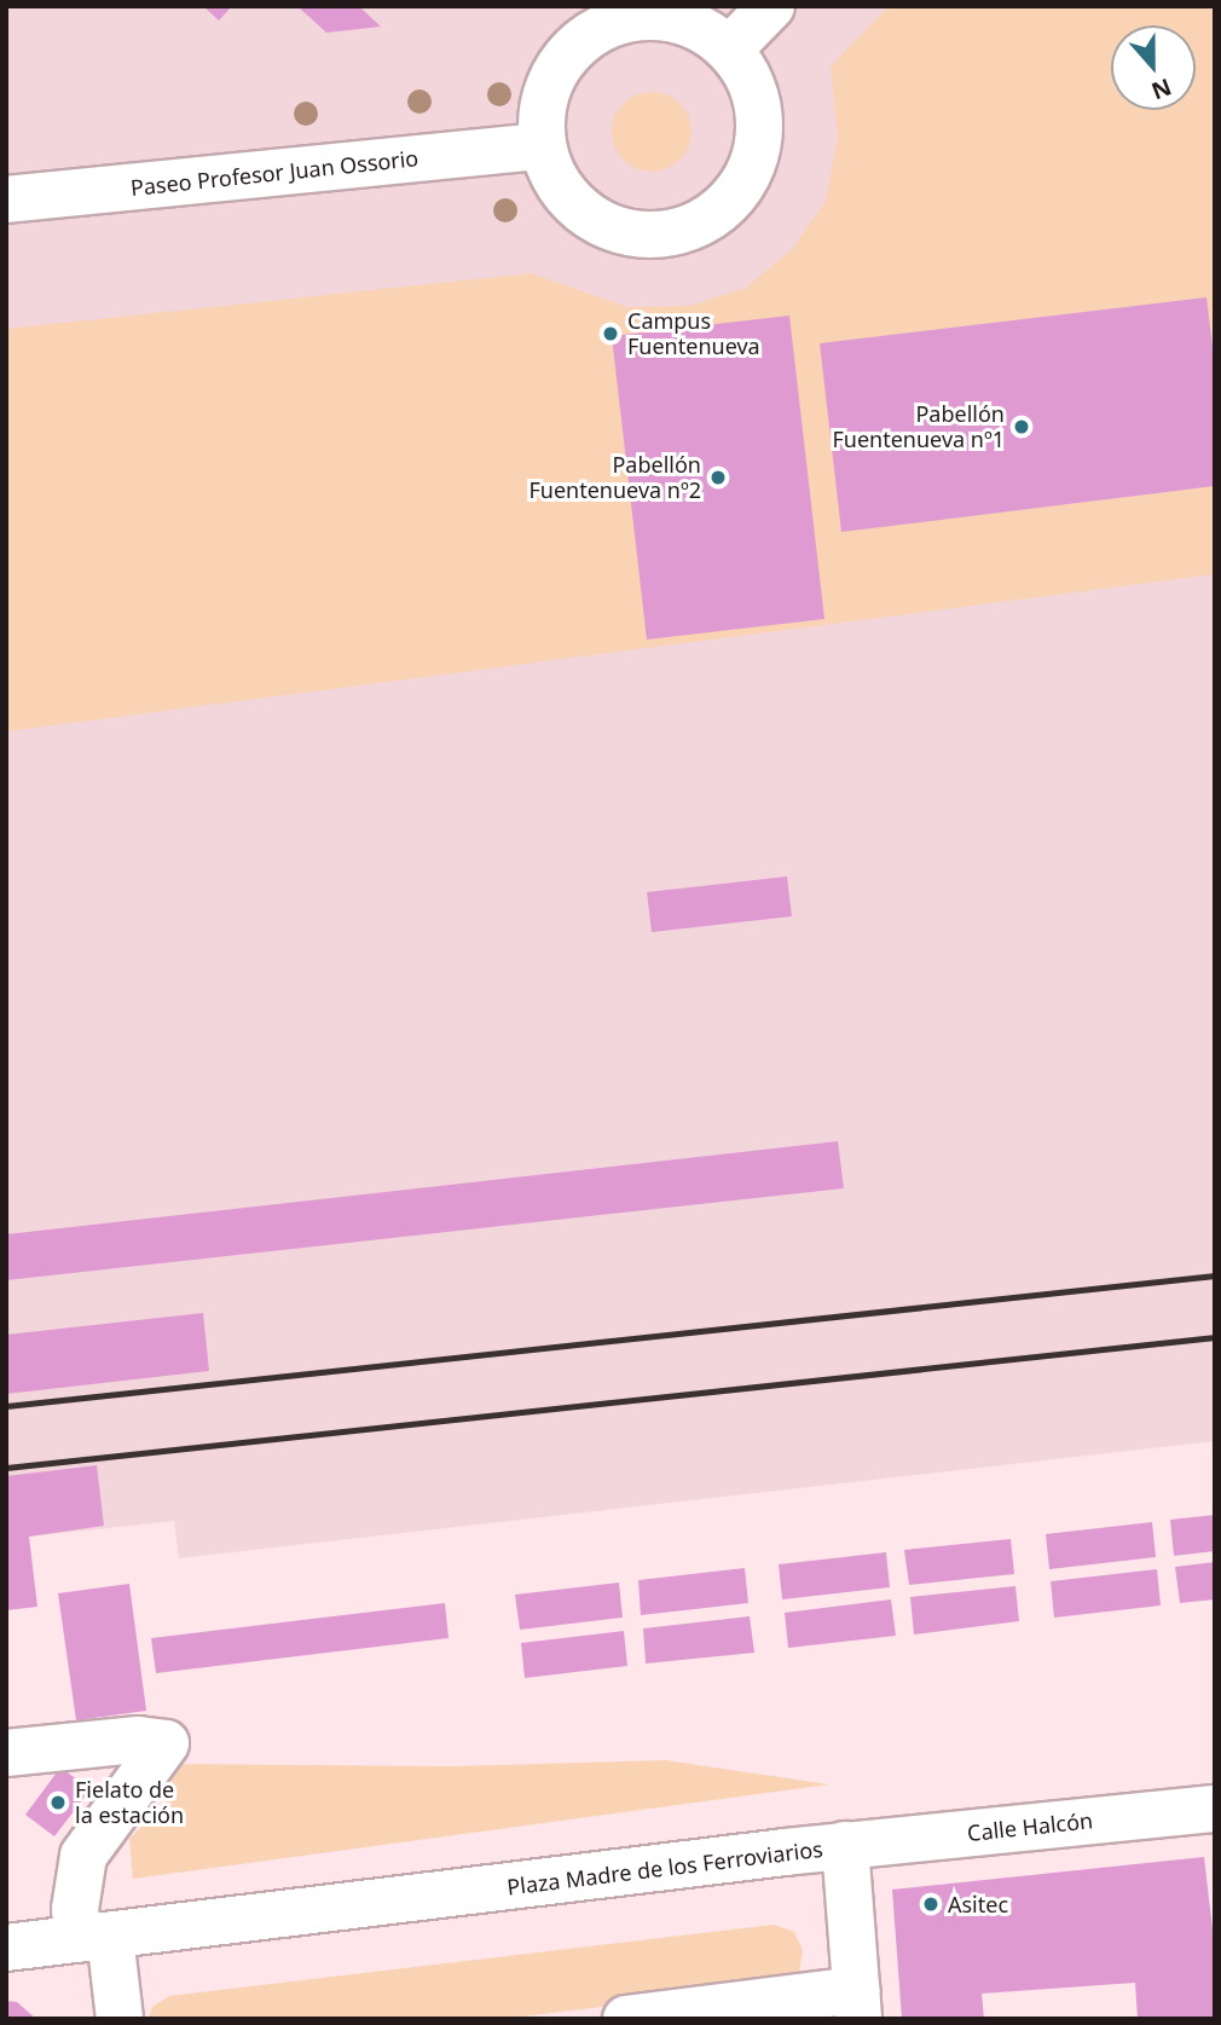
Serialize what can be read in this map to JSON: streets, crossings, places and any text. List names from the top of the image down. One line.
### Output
{"streets":{"street":["Paseo Profesor Juan Ossorio","Calle Halcón","Plaza Madre de los Ferroviarios"]},"crossings":[["Calle Halcón","Plaza Madre de los Ferroviarios"]],"places":["Campus Fuentenueva","Pabellón Fuentenueva nº1","Pabellón Fuentenueva nº2","Fielato de la estación","Asitec"],"north":"bottom"}
